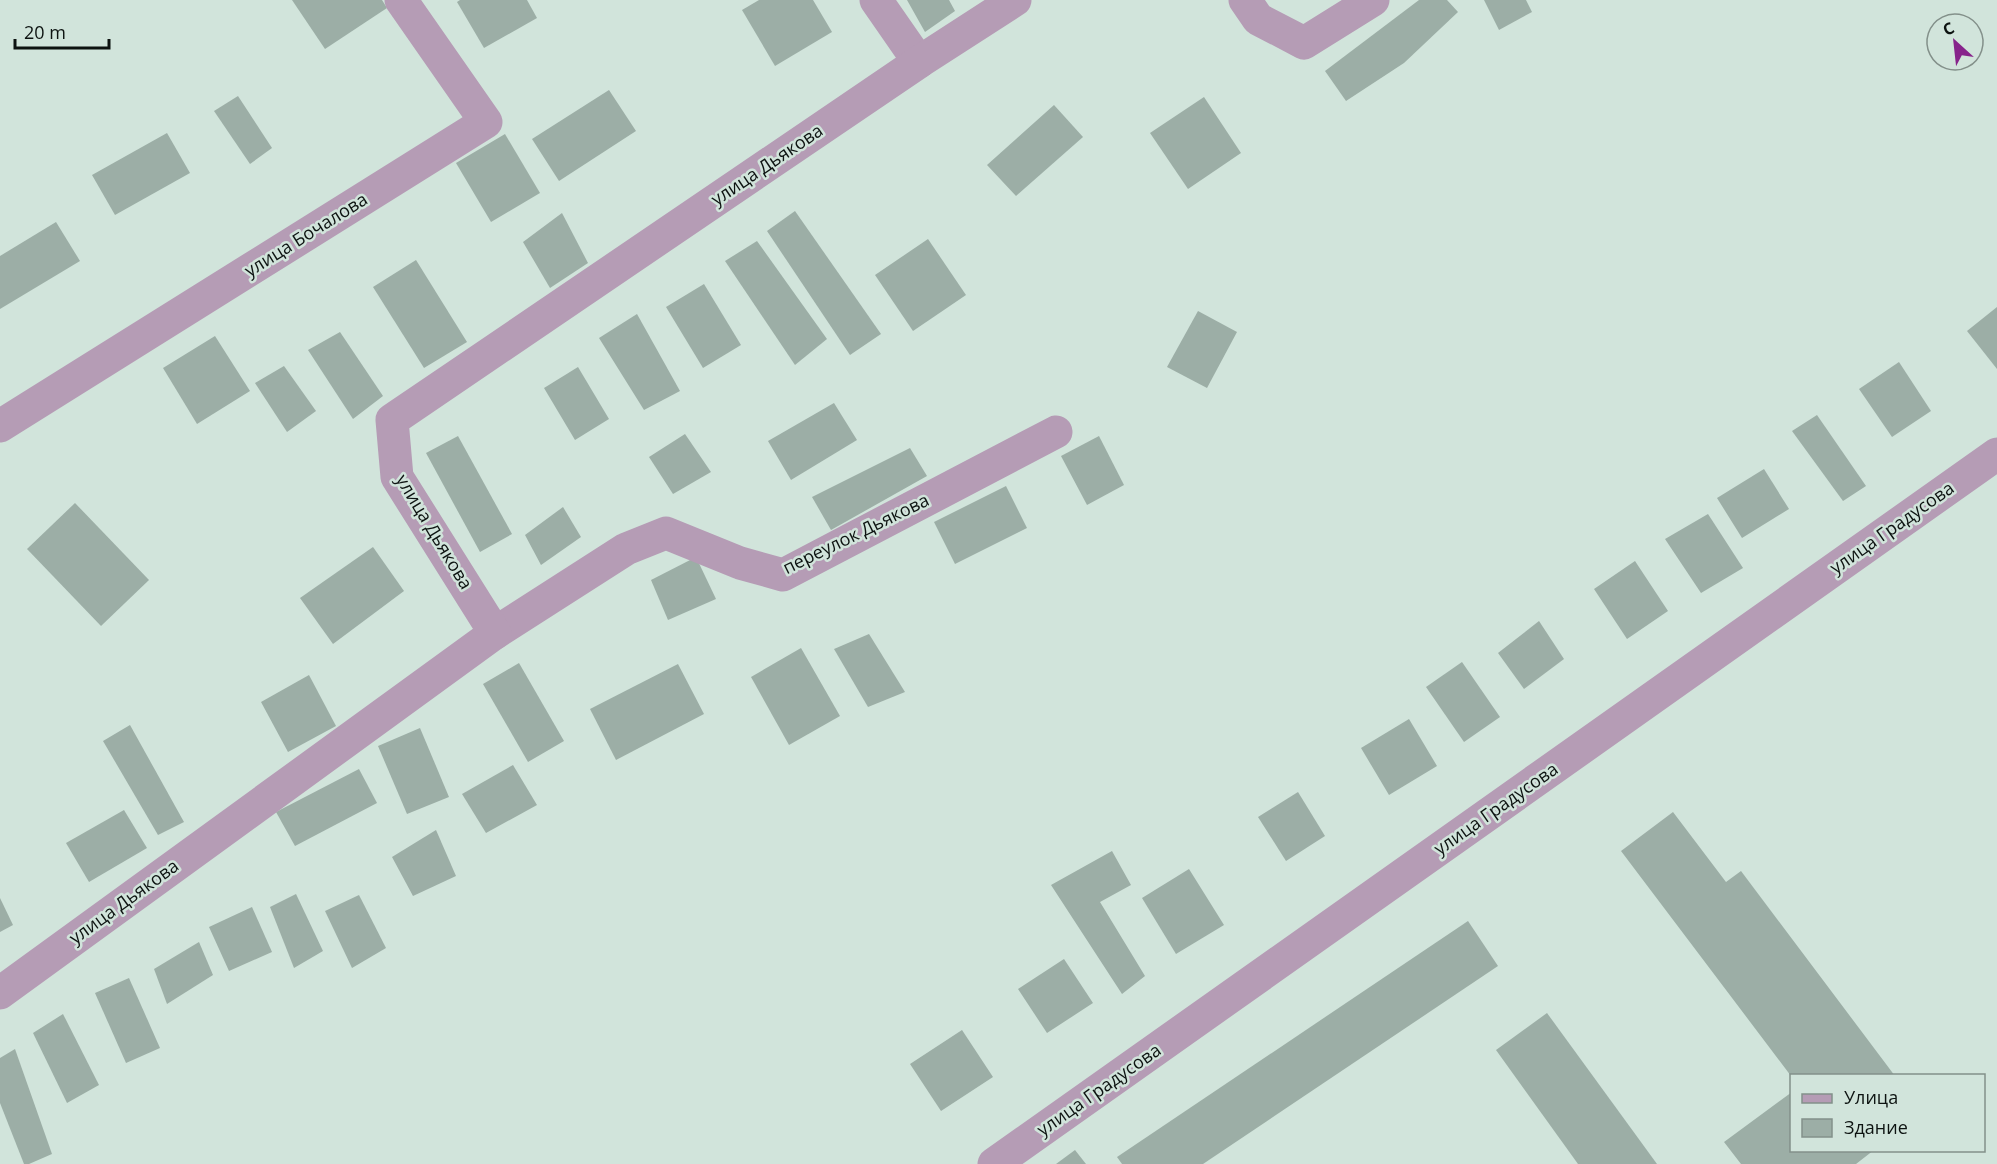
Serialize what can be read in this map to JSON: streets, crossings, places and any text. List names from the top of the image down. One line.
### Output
{"streets":{"street":["улица Дьякова","улица Бочалова","улица Градусова","переулок Дьякова"]},"crossings":[["улица Дьякова","переулок Дьякова"]],"legend":["Улица","Здание"],"scale_bar":"20 m","north":"top left"}
